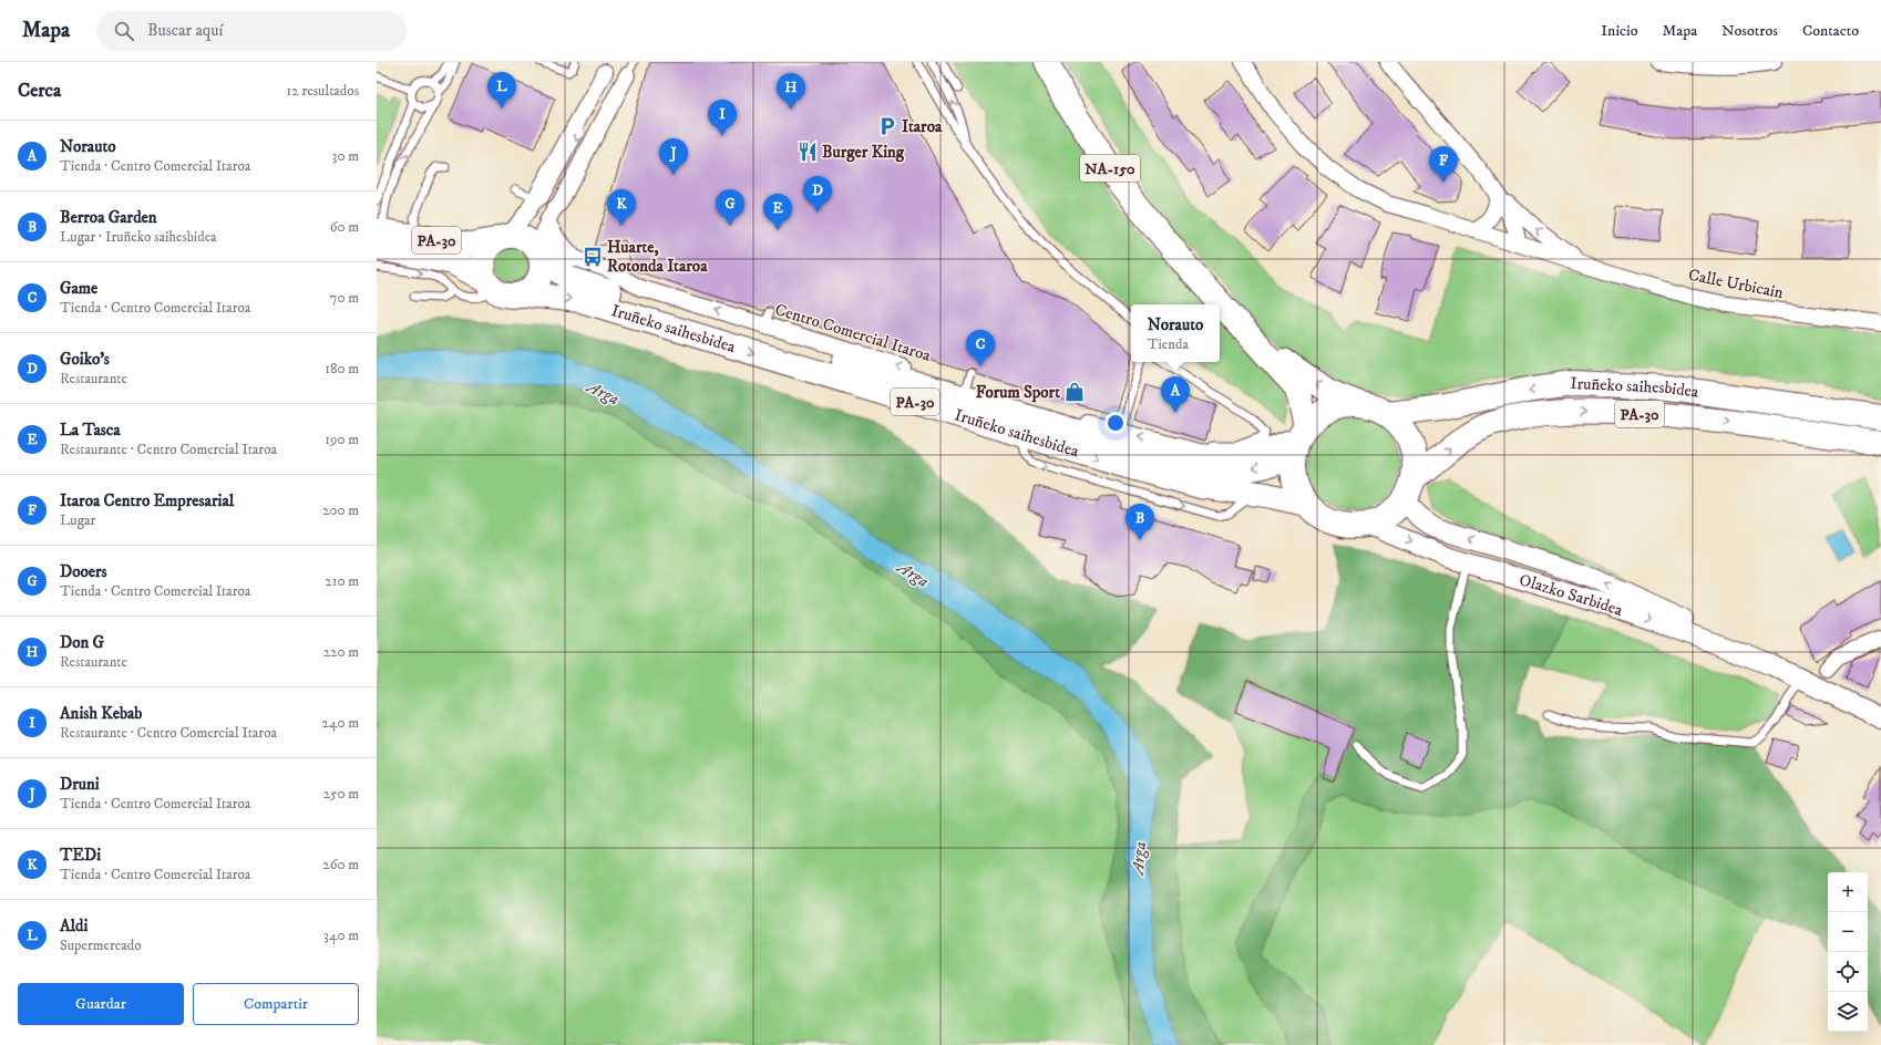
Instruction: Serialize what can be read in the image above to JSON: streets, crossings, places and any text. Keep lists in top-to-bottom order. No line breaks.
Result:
{"streets":{"main road":["NA-150","PA-30","Iruñeko saihesbidea"],"street":["Calle Urbicain","Centro Comercial Itaroa","Olazko Sarbidea"]},"crossings":[["PA-30","Iruñeko saihesbidea"],["PA-30","Centro Comercial Itaroa"],["PA-30","Olazko Sarbidea"],["Iruñeko saihesbidea","Centro Comercial Itaroa"],["Iruñeko saihesbidea","Olazko Sarbidea"],["Centro Comercial Itaroa","Olazko Sarbidea"]],"one_way":["Centro Comercial Itaroa"],"water":["Arga"],"places":{"parking":["Itaroa"],"restaurant":["Burger King"],"bus stop":["Huarte, Rotonda Itaroa"],"shop":["Forum Sport"]},"page":{"header":"Mapa","search":"Buscar aquí","nav":["Inicio","Mapa","Nosotros","Contacto"],"heading":["Cerca","12 resultados"],"pins":["L","H","I","J","F","D","G","K","E","C","A","B"],"list":[{"mark":"A","name":"Norauto","note":"Tienda · Centro Comercial Itaroa","value":"30 m"},{"mark":"B","name":"Berroa Garden","note":"Lugar · Iruñeko saihesbidea","value":"60 m"},{"mark":"C","name":"Game","note":"Tienda · Centro Comercial Itaroa","value":"70 m"},{"mark":"D","name":"Goiko's","note":"Restaurante","value":"180 m"},{"mark":"E","name":"La Tasca","note":"Restaurante · Centro Comercial Itaroa","value":"190 m"},{"mark":"F","name":"Itaroa Centro Empresarial","note":"Lugar","value":"200 m"},{"mark":"G","name":"Dooers","note":"Tienda · Centro Comercial Itaroa","value":"210 m"},{"mark":"H","name":"Don G","note":"Restaurante","value":"220 m"},{"mark":"I","name":"Anish Kebab","note":"Restaurante · Centro Comercial Itaroa","value":"240 m"},{"mark":"J","name":"Druni","note":"Tienda · Centro Comercial Itaroa","value":"250 m"},{"mark":"K","name":"TEDi","note":"Tienda · Centro Comercial Itaroa","value":"260 m"},{"mark":"L","name":"Aldi","note":"Supermercado","value":"340 m"}],"popup":["Norauto","Tienda"],"map_buttons":["+","−"],"buttons":["Guardar","Compartir"]}}
